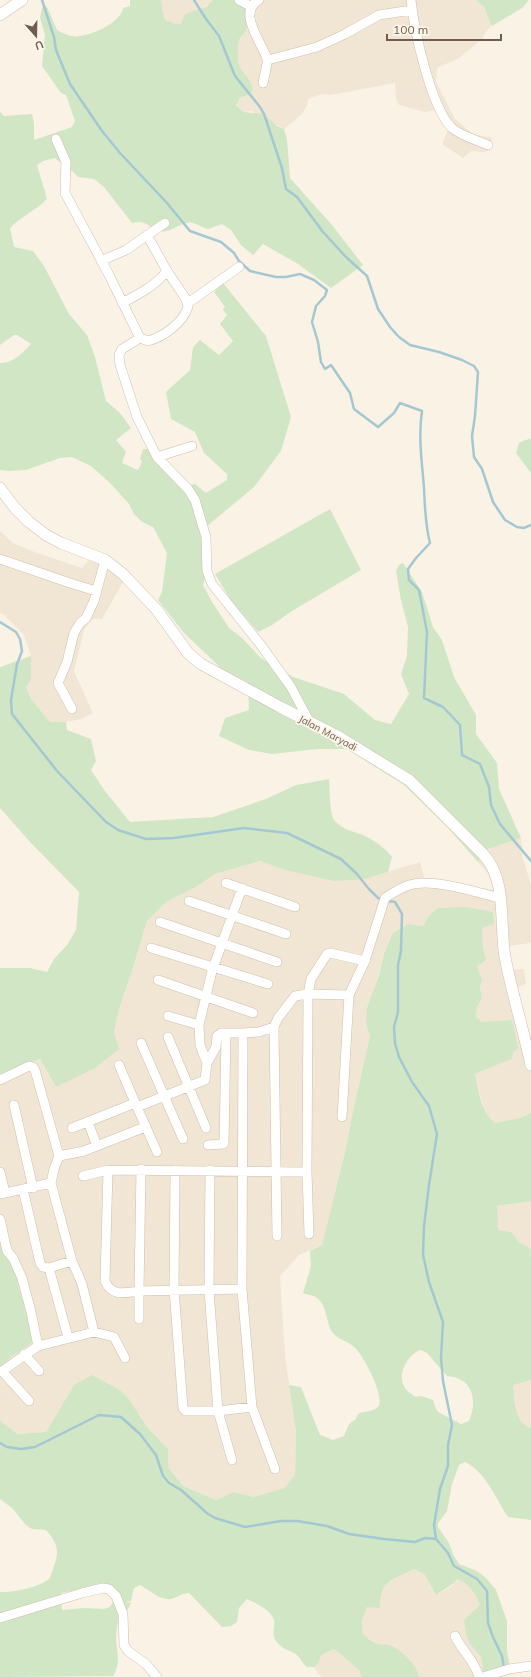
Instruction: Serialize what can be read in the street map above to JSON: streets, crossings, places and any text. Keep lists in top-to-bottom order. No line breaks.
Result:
{"streets":{"street":["Jalan Maryadi"]},"scale_bar":"100 m","north":"bottom"}
